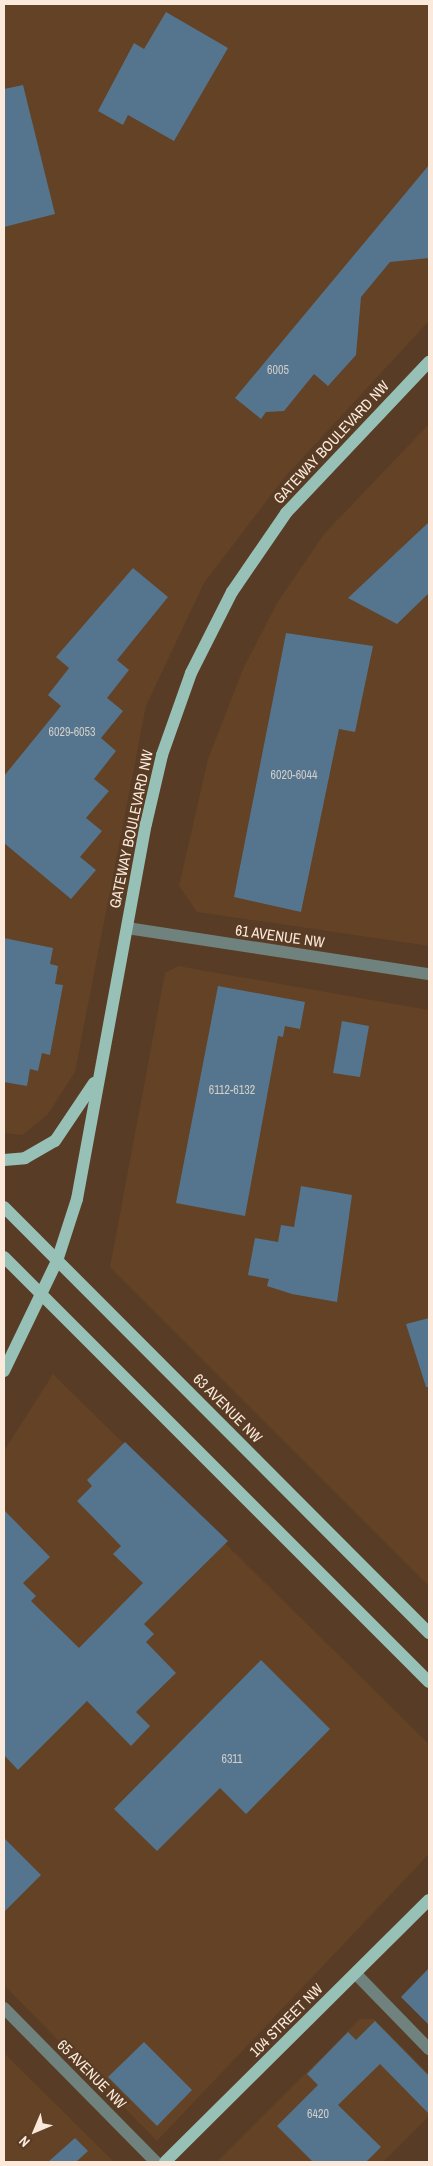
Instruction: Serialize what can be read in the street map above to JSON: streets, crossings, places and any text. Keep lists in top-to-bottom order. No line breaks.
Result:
{"streets":{"main road":["GATEWAY BOULEVARD NW","63 AVENUE NW","104 STREET NW"],"street":["61 AVENUE NW","65 AVENUE NW"]},"crossings":[["GATEWAY BOULEVARD NW","61 AVENUE NW"],["GATEWAY BOULEVARD NW","63 AVENUE NW"]],"house_numbers":["6005","6029-6053","6020-6044","6112-6132","6311","6420"],"north":"bottom left"}
